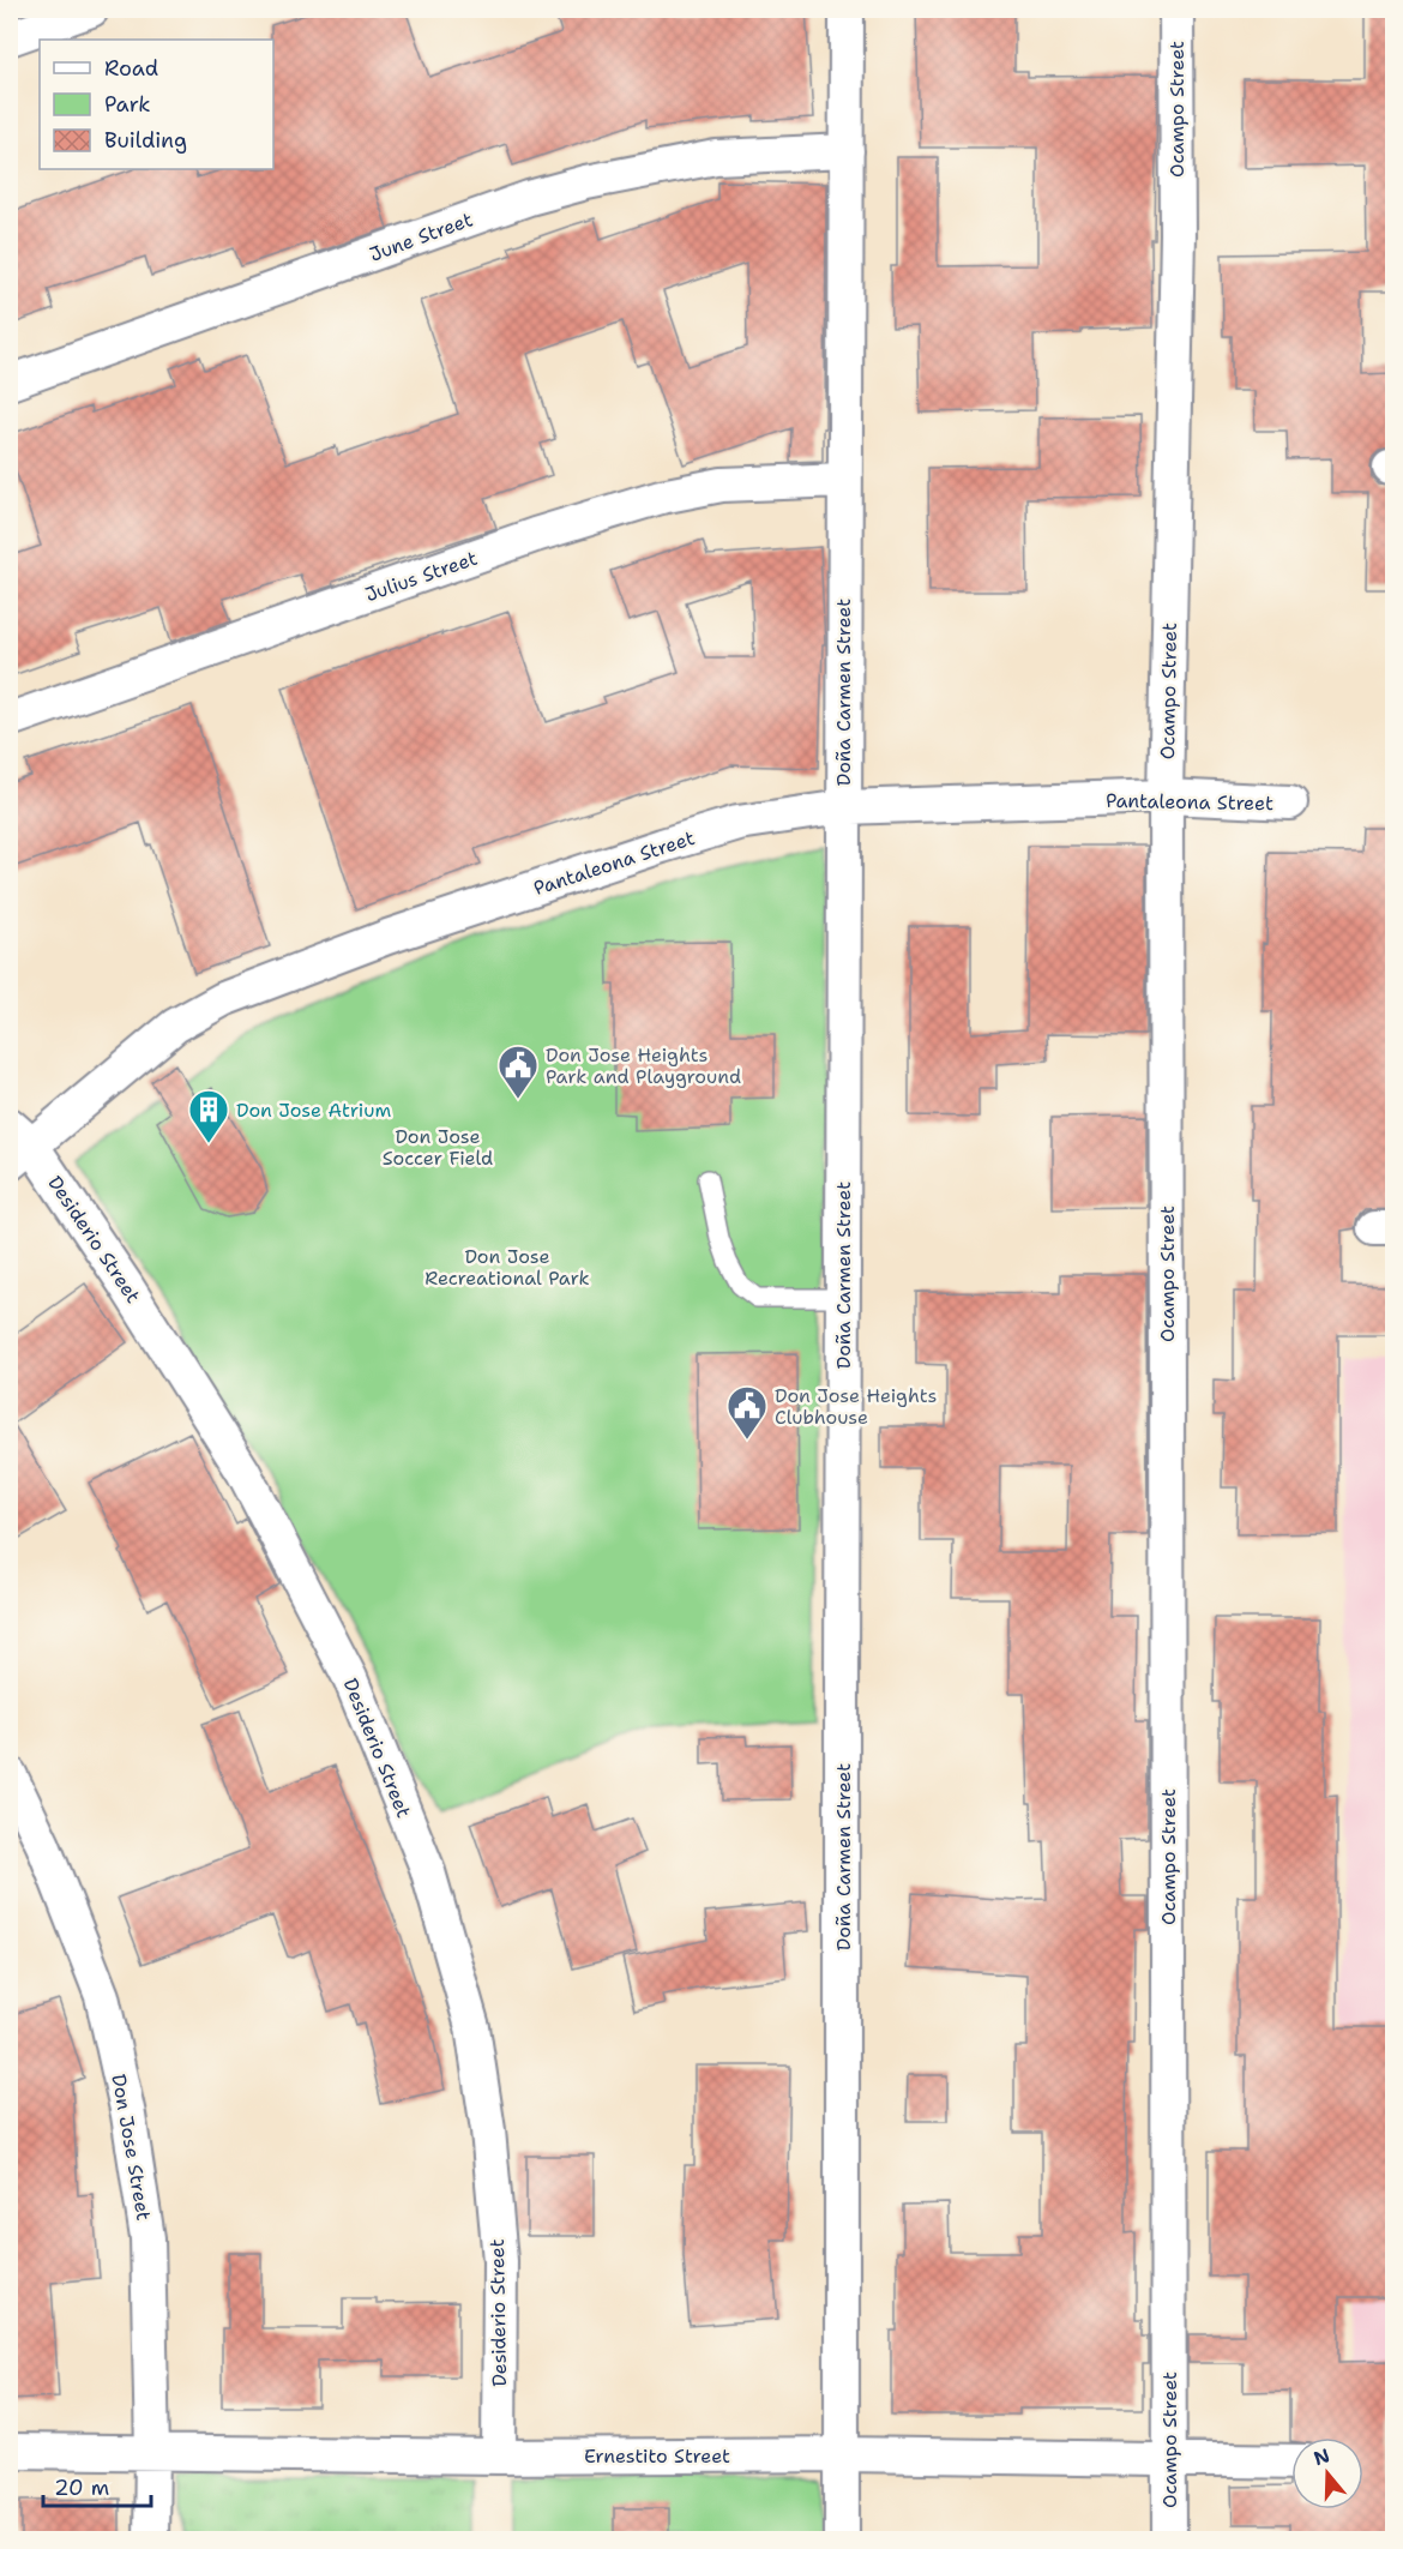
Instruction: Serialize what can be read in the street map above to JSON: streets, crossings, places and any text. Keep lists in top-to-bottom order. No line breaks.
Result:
{"streets":{"street":["Ocampo Street","June Street","Julius Street","Doña Carmen Street","Pantaleona Street","Desiderio Street","Don Jose Street","Ernestito Street"]},"crossings":[["Ocampo Street","Pantaleona Street"],["Ocampo Street","Ernestito Street"],["June Street","Doña Carmen Street"],["Julius Street","Doña Carmen Street"],["Doña Carmen Street","Pantaleona Street"],["Doña Carmen Street","Ernestito Street"],["Pantaleona Street","Desiderio Street"],["Desiderio Street","Ernestito Street"],["Don Jose Street","Ernestito Street"]],"parks":["Don Jose Soccer Field","Don Jose Recreational Park"],"places":{"public building":["Don Jose Heights Park and Playground","Don Jose Heights Clubhouse"],"building":["Don Jose Atrium"]},"legend":["Road","Park","Building"],"scale_bar":"20 m","north":"top"}
